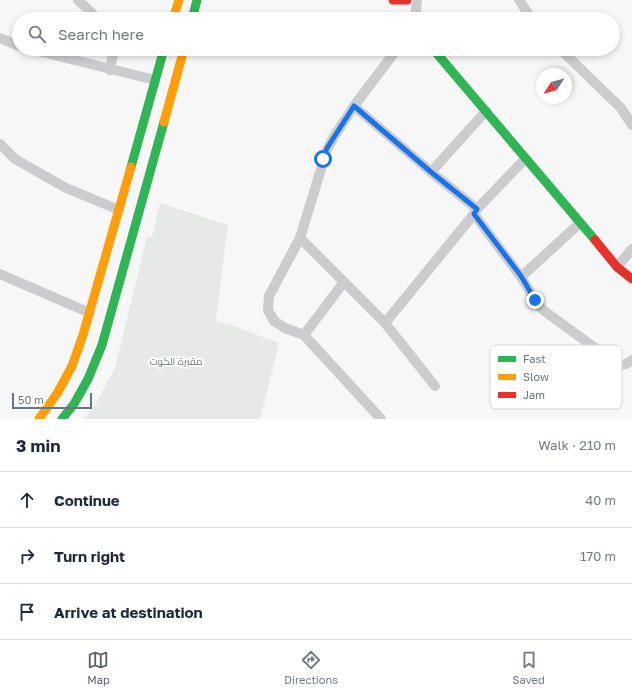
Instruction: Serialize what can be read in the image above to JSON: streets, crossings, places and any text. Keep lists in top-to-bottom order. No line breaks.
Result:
{"parks":["مقبرة الكوت"],"legend":["Fast","Slow","Jam"],"scale_bar":"50 m","north":"bottom left","page":{"search":"Search here","scale":"50 m","heading":["3 min","Walk · 210 m"],"list":[["Continue","40 m"],["Turn right","170 m"],"Arrive at destination"],"nav":["Map","Directions","Saved"]}}
